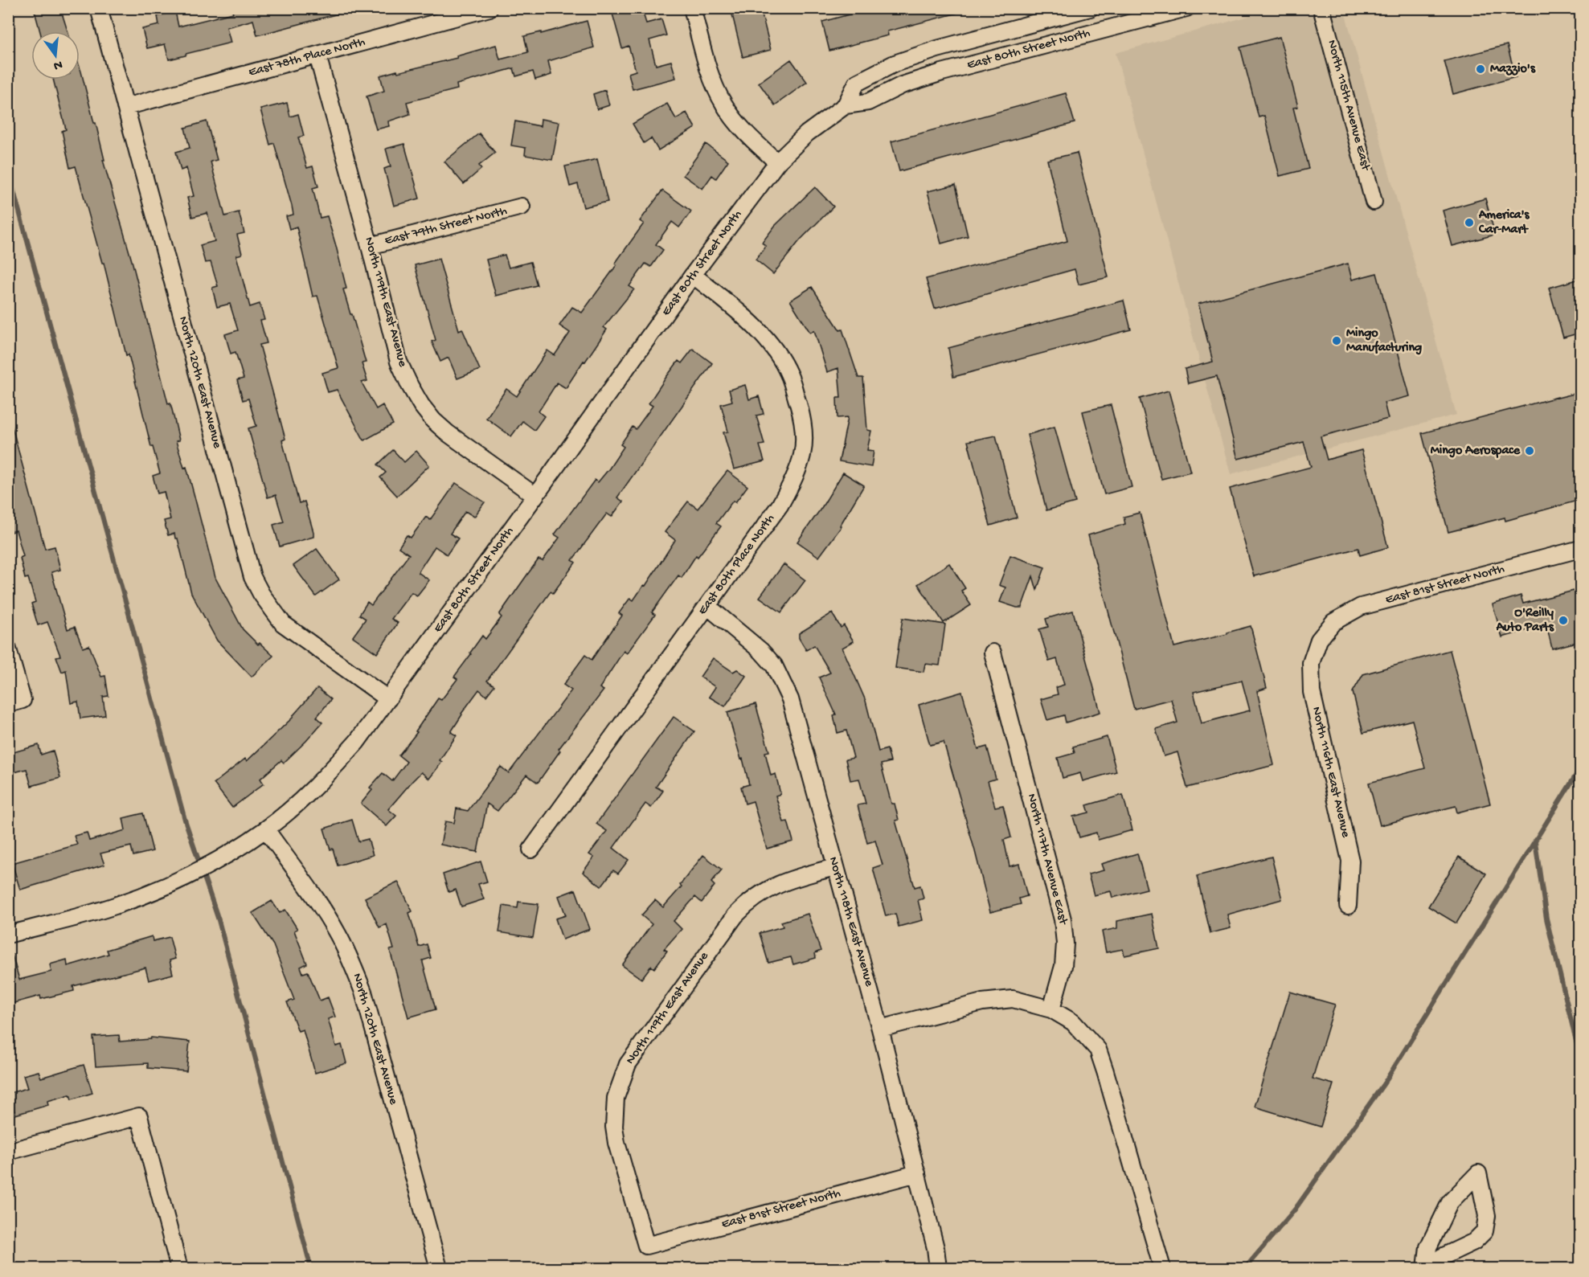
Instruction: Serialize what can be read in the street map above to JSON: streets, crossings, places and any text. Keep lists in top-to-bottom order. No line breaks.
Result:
{"streets":{"street":["East 80th Street North","East 78th Place North","North 115th Avenue East","East 79th Street North","North 119th East Avenue","North 120th East Avenue","East 80th Place North","East 81st Street North","North 116th East Avenue","North 117th Avenue East","North 118th East Avenue"]},"crossings":[["East 80th Street North","North 119th East Avenue"],["East 80th Street North","North 120th East Avenue"],["East 80th Street North","East 80th Place North"],["East 78th Place North","North 119th East Avenue"],["East 78th Place North","North 120th East Avenue"],["East 79th Street North","North 119th East Avenue"],["North 119th East Avenue","East 81st Street North"],["North 119th East Avenue","North 118th East Avenue"],["East 80th Place North","North 118th East Avenue"],["East 81st Street North","North 116th East Avenue"],["East 81st Street North","North 118th East Avenue"]],"places":["Mazzio's","America's Car-Mart","Mingo Manufacturing","Mingo Aerospace","O'Reilly Auto Parts"],"north":"bottom"}
